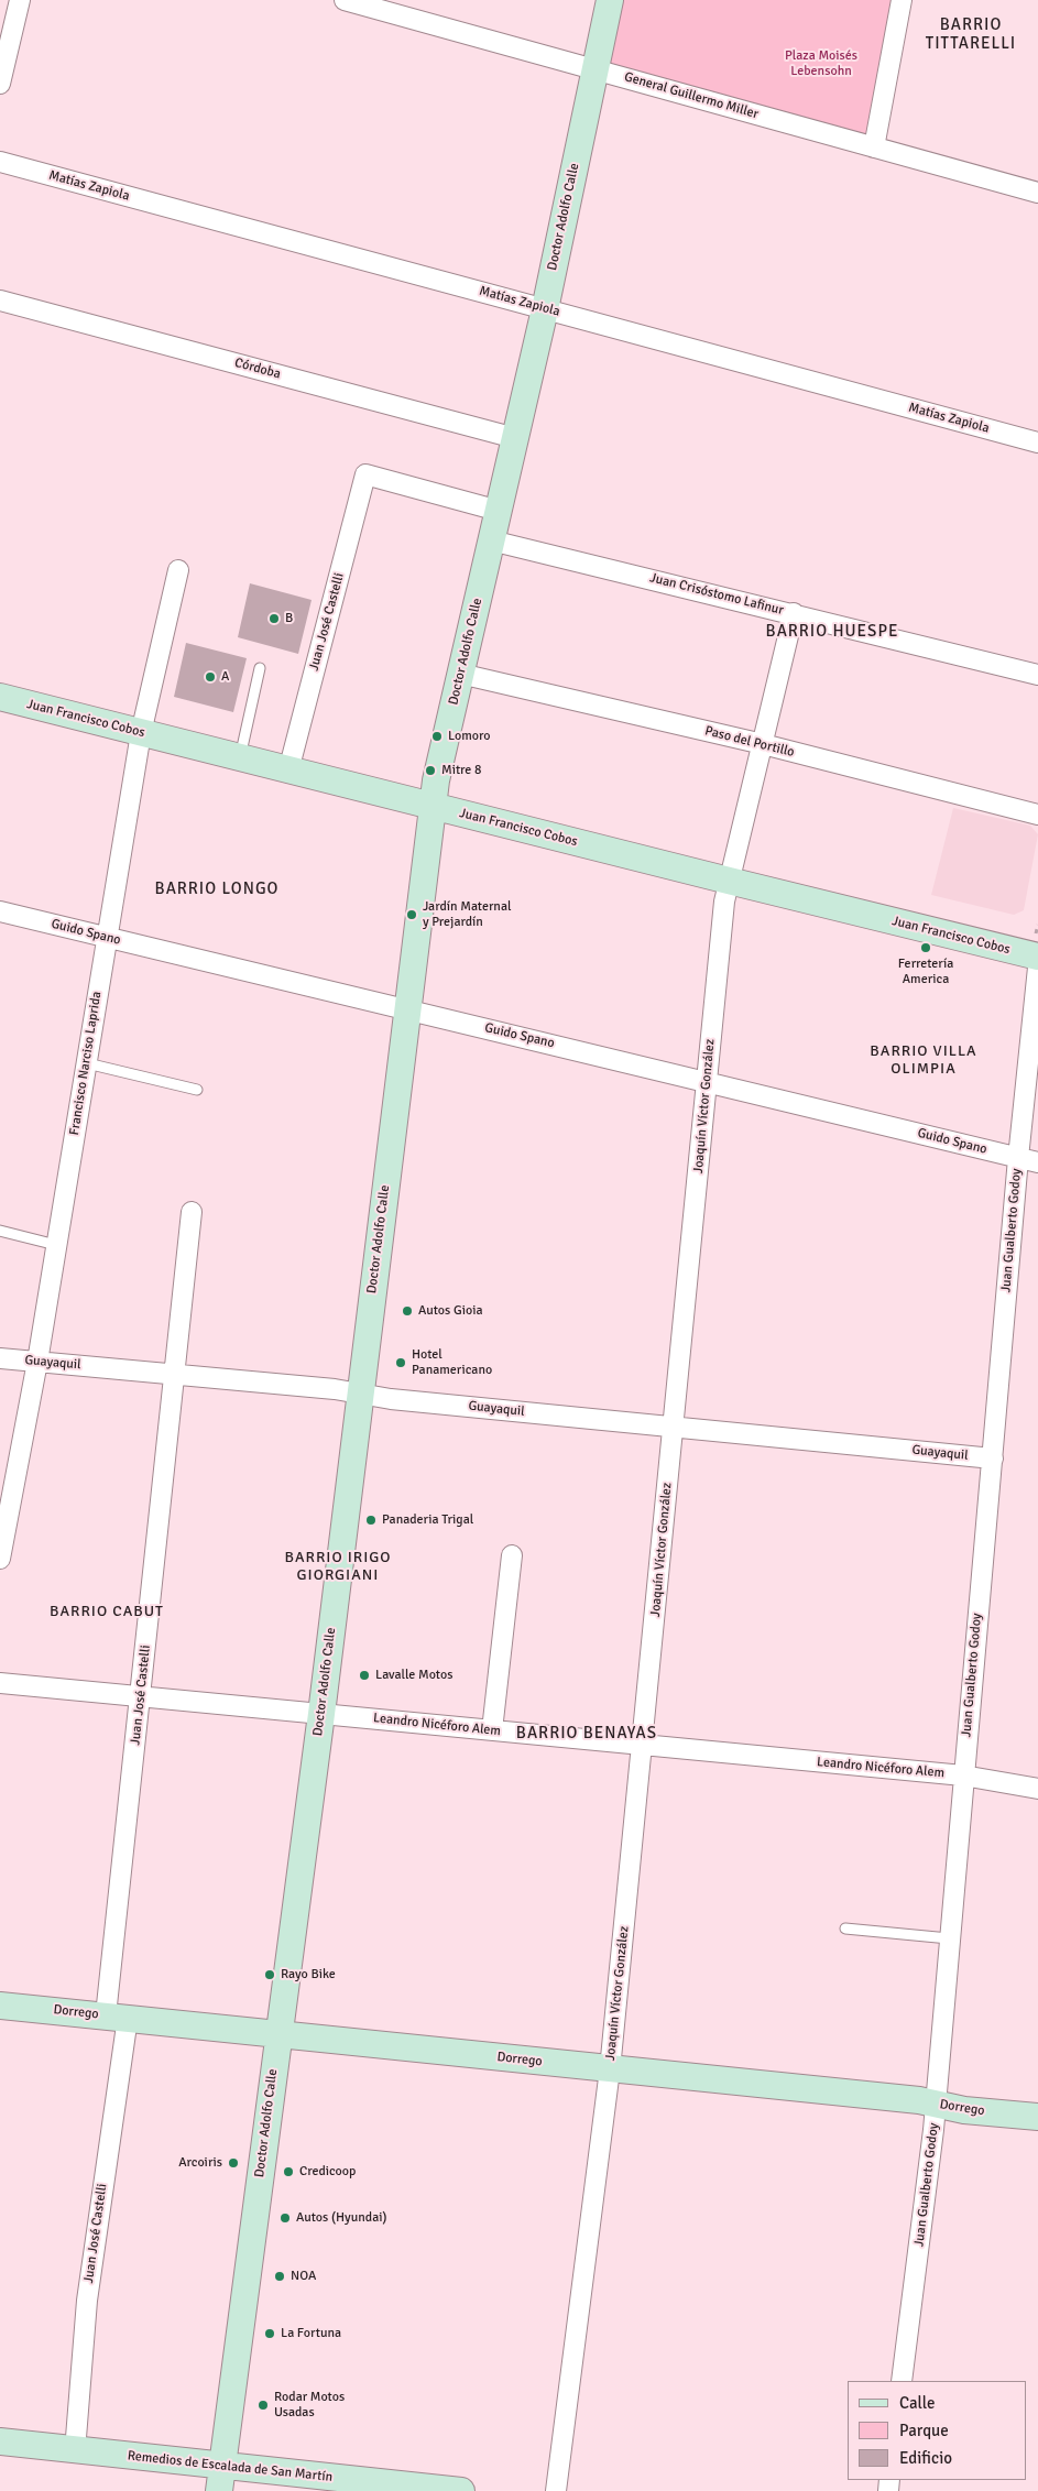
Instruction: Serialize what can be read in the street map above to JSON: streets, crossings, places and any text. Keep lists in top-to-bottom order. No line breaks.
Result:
{"streets":{"main road":["Doctor Adolfo Calle","Juan Francisco Cobos","Dorrego","Remedios de Escalada de San Martín"],"street":["General Guillermo Miller","Matías Zapiola","Córdoba","Juan Crisóstomo Lafinur","Juan José Castelli","Paso del Portillo","Guido Spano","Francisco Narciso Laprida","Joaquín Víctor González","Juan Gualberto Godoy","Guayaquil","Leandro Nicéforo Alem"]},"crossings":[["General Guillermo Miller","Doctor Adolfo Calle"],["Matías Zapiola","Doctor Adolfo Calle"],["Doctor Adolfo Calle","Córdoba"],["Doctor Adolfo Calle","Juan Crisóstomo Lafinur"],["Doctor Adolfo Calle","Juan José Castelli"],["Doctor Adolfo Calle","Juan Francisco Cobos"],["Doctor Adolfo Calle","Paso del Portillo"],["Doctor Adolfo Calle","Guido Spano"],["Doctor Adolfo Calle","Guayaquil"],["Doctor Adolfo Calle","Leandro Nicéforo Alem"],["Doctor Adolfo Calle","Dorrego"],["Doctor Adolfo Calle","Remedios de Escalada de San Martín"],["Juan Crisóstomo Lafinur","Joaquín Víctor González"],["Juan José Castelli","Juan Francisco Cobos"],["Juan José Castelli","Guayaquil"],["Juan José Castelli","Leandro Nicéforo Alem"],["Juan José Castelli","Dorrego"],["Juan José Castelli","Remedios de Escalada de San Martín"],["Juan Francisco Cobos","Francisco Narciso Laprida"],["Juan Francisco Cobos","Joaquín Víctor González"],["Paso del Portillo","Joaquín Víctor González"],["Guido Spano","Francisco Narciso Laprida"],["Guido Spano","Joaquín Víctor González"],["Guido Spano","Juan Gualberto Godoy"],["Francisco Narciso Laprida","Guayaquil"],["Joaquín Víctor González","Guayaquil"],["Joaquín Víctor González","Leandro Nicéforo Alem"],["Joaquín Víctor González","Dorrego"],["Juan Gualberto Godoy","Guayaquil"],["Juan Gualberto Godoy","Leandro Nicéforo Alem"],["Juan Gualberto Godoy","Dorrego"]],"districts":["BARRIO TITTARELLI","BARRIO HUESPE","BARRIO LONGO","BARRIO VILLA OLIMPIA","BARRIO IRIGO GIORGIANI","BARRIO CABUT","BARRIO BENAYAS"],"parks":["Plaza Moisés Lebensohn"],"places":["B","A","Lomoro","Mitre 8","Jardín Maternal y Prejardín","Ferretería America","Autos Gioia","Hotel Panamericano","Panaderia Trigal","Lavalle Motos","Rayo Bike","Arcoiris","Credicoop","Autos (Hyundai)","NOA","La Fortuna","Rodar Motos Usadas"],"legend":["Calle","Parque","Edificio"]}
